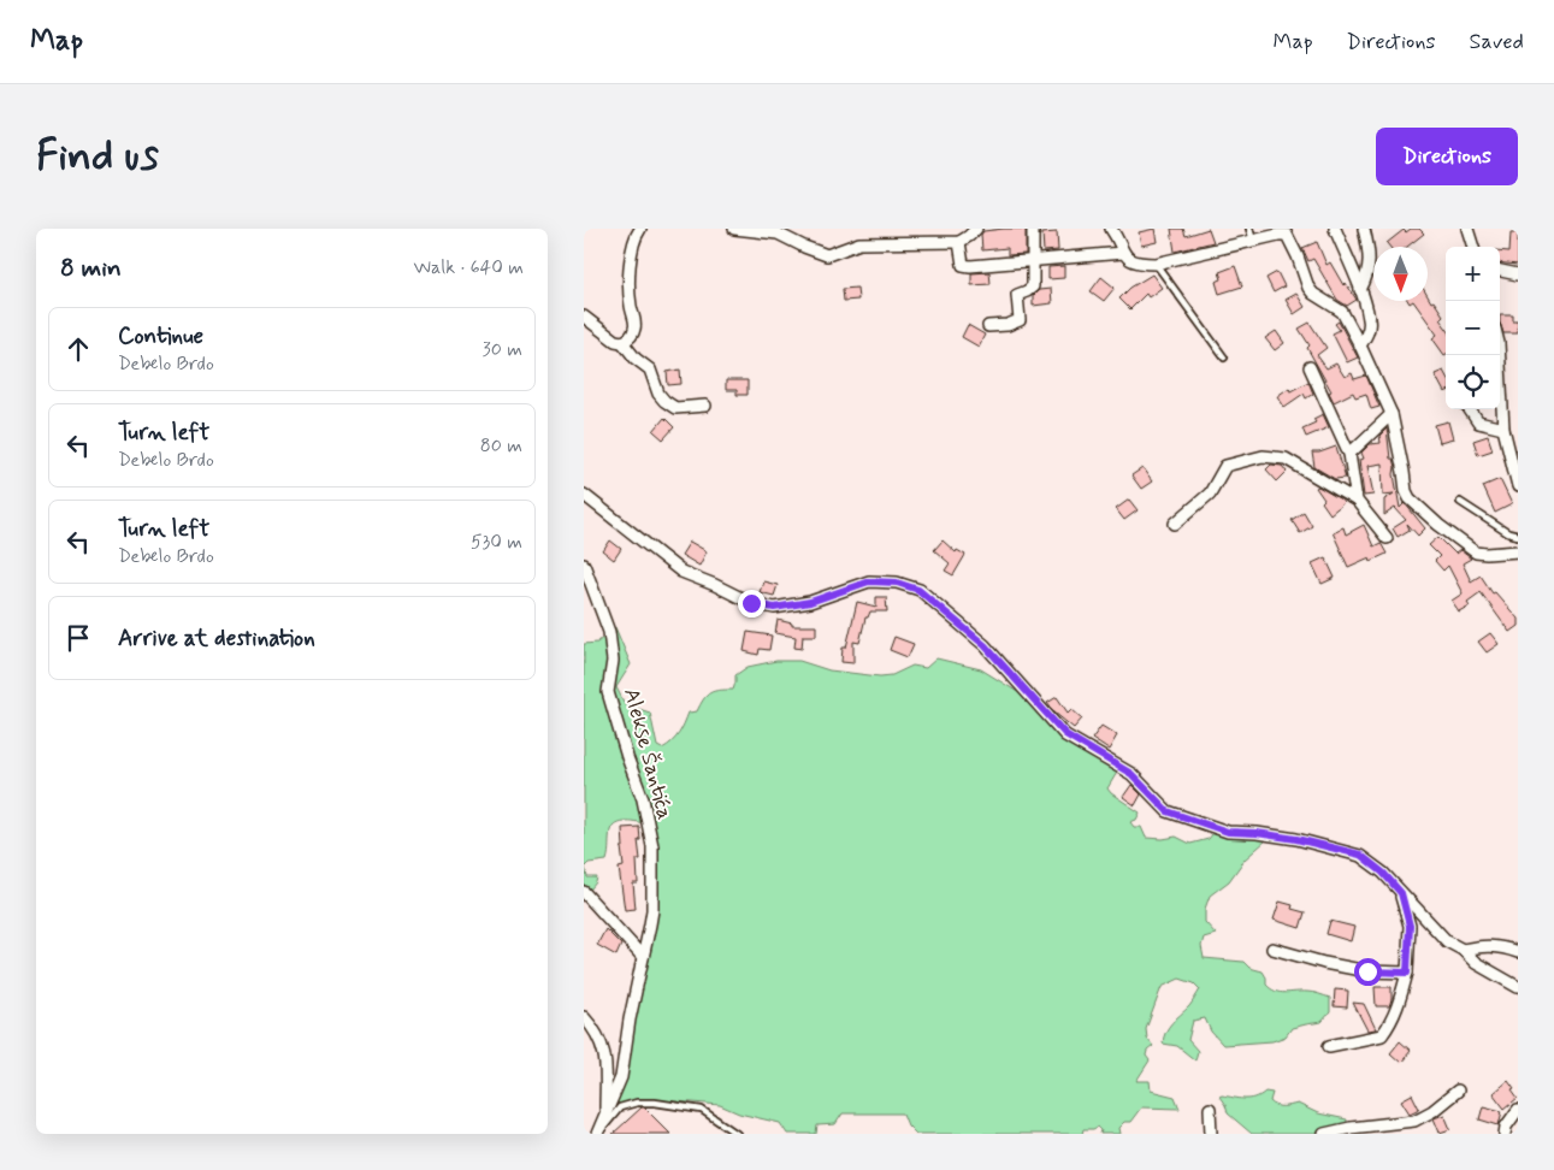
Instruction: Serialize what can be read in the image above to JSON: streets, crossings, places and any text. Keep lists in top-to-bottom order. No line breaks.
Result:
{"streets":{"street":["Alekse Šantića"]},"north":"bottom","page":{"header":"Map","nav":["Map","Directions","Saved"],"buttons":"Directions","title":"Find us","heading":["8 min","Walk · 640 m"],"map_buttons":["+","−"],"list":[["Continue","Debelo Brdo","30 m"],["Turn left","Debelo Brdo","80 m"],["Turn left","Debelo Brdo","530 m"],"Arrive at destination"]}}
